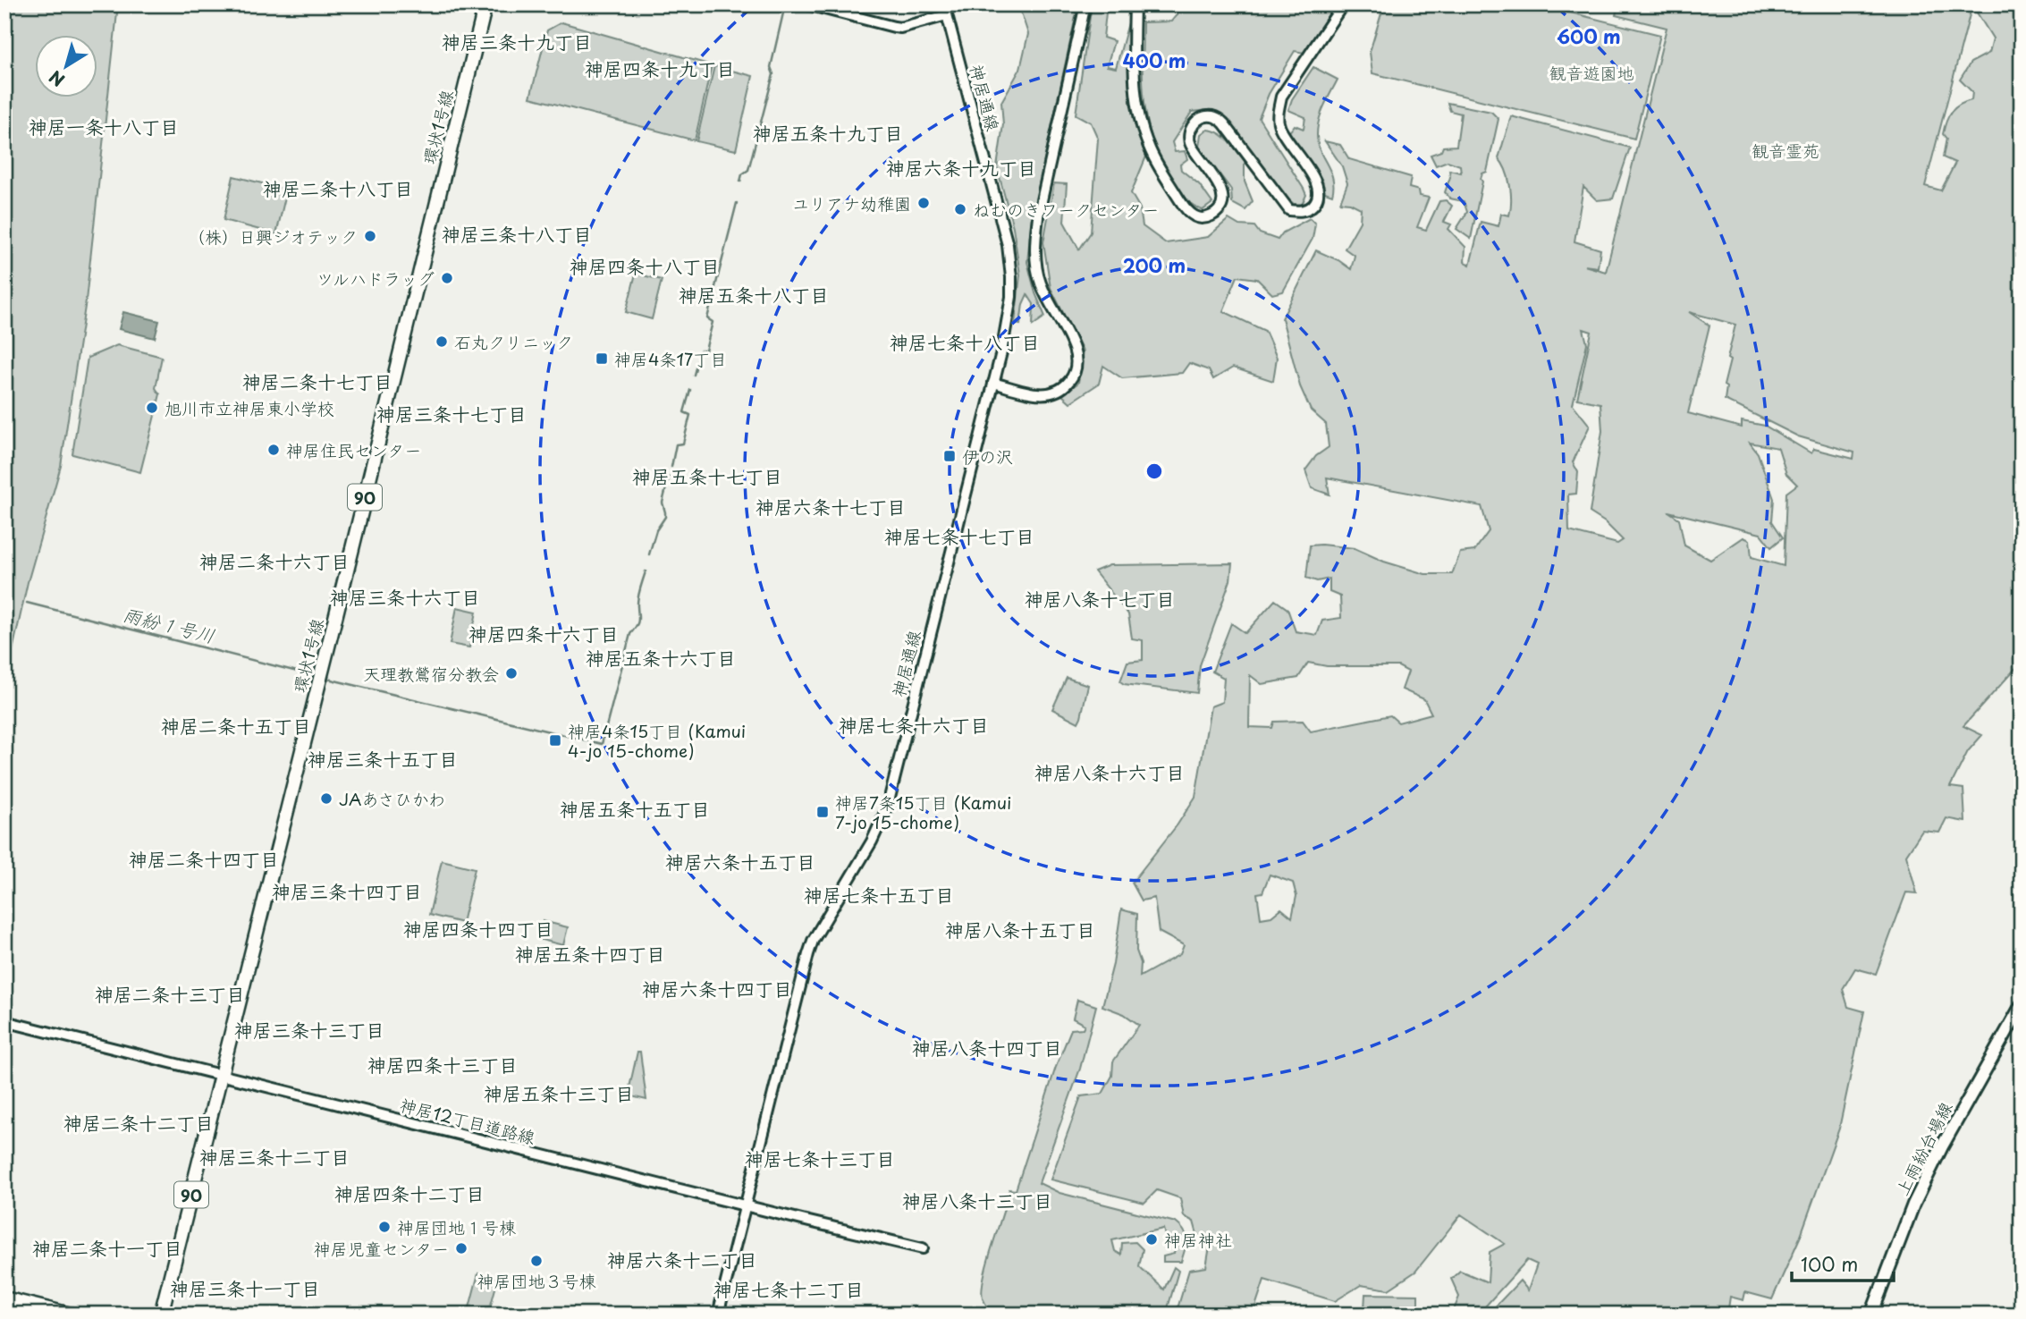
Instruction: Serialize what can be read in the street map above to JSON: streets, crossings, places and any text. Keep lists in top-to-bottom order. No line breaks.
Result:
{"streets":{"main road":["環状1号線","90","上雨紛台場線"],"street":["神居通線","神居12丁目道路線"]},"crossings":[["神居通線","神居12丁目道路線"],["環状1号線","神居12丁目道路線"]],"districts":["神居三条十九丁目","神居四条十九丁目","神居一条十八丁目","神居五条十九丁目","神居六条十九丁目","神居二条十八丁目","神居三条十八丁目","神居四条十八丁目","神居五条十八丁目","神居七条十八丁目","神居二条十七丁目","神居三条十七丁目","神居五条十七丁目","神居六条十七丁目","神居七条十七丁目","神居二条十六丁目","神居三条十六丁目","神居八条十七丁目","神居四条十六丁目","神居五条十六丁目","神居七条十六丁目","神居二条十五丁目","神居三条十五丁目","神居八条十六丁目","神居五条十五丁目","神居二条十四丁目","神居六条十五丁目","神居三条十四丁目","神居七条十五丁目","神居四条十四丁目","神居八条十五丁目","神居五条十四丁目","神居六条十四丁目","神居二条十三丁目","神居三条十三丁目","神居八条十四丁目","神居四条十三丁目","神居五条十三丁目","神居二条十二丁目","神居三条十二丁目","神居七条十三丁目","神居四条十二丁目","神居八条十三丁目","神居二条十一丁目","神居六条十二丁目","神居三条十一丁目","神居七条十二丁目"],"water":["雨紛１号川"],"parks":["観音遊園地","観音霊苑"],"places":{"other":["ユリアナ幼稚園","ねむのきワークセンター","（株）日興ジオテック","ツルハドラッグ","石丸クリニック","旭川市立神居東小学校","神居住民センター","天理教鶯宿分教会","JAあさひかわ","神居団地１号棟","神居神社","神居児童センター","神居団地３号棟"],"transit":["神居4条17丁目","伊の沢","神居4条15丁目 (Kamui 4-jo 15-chome)","神居7条15丁目 (Kamui 7-jo 15-chome)"]},"scale_bar":"100 m","north":"bottom left","rings":["600 m","400 m","200 m"]}
